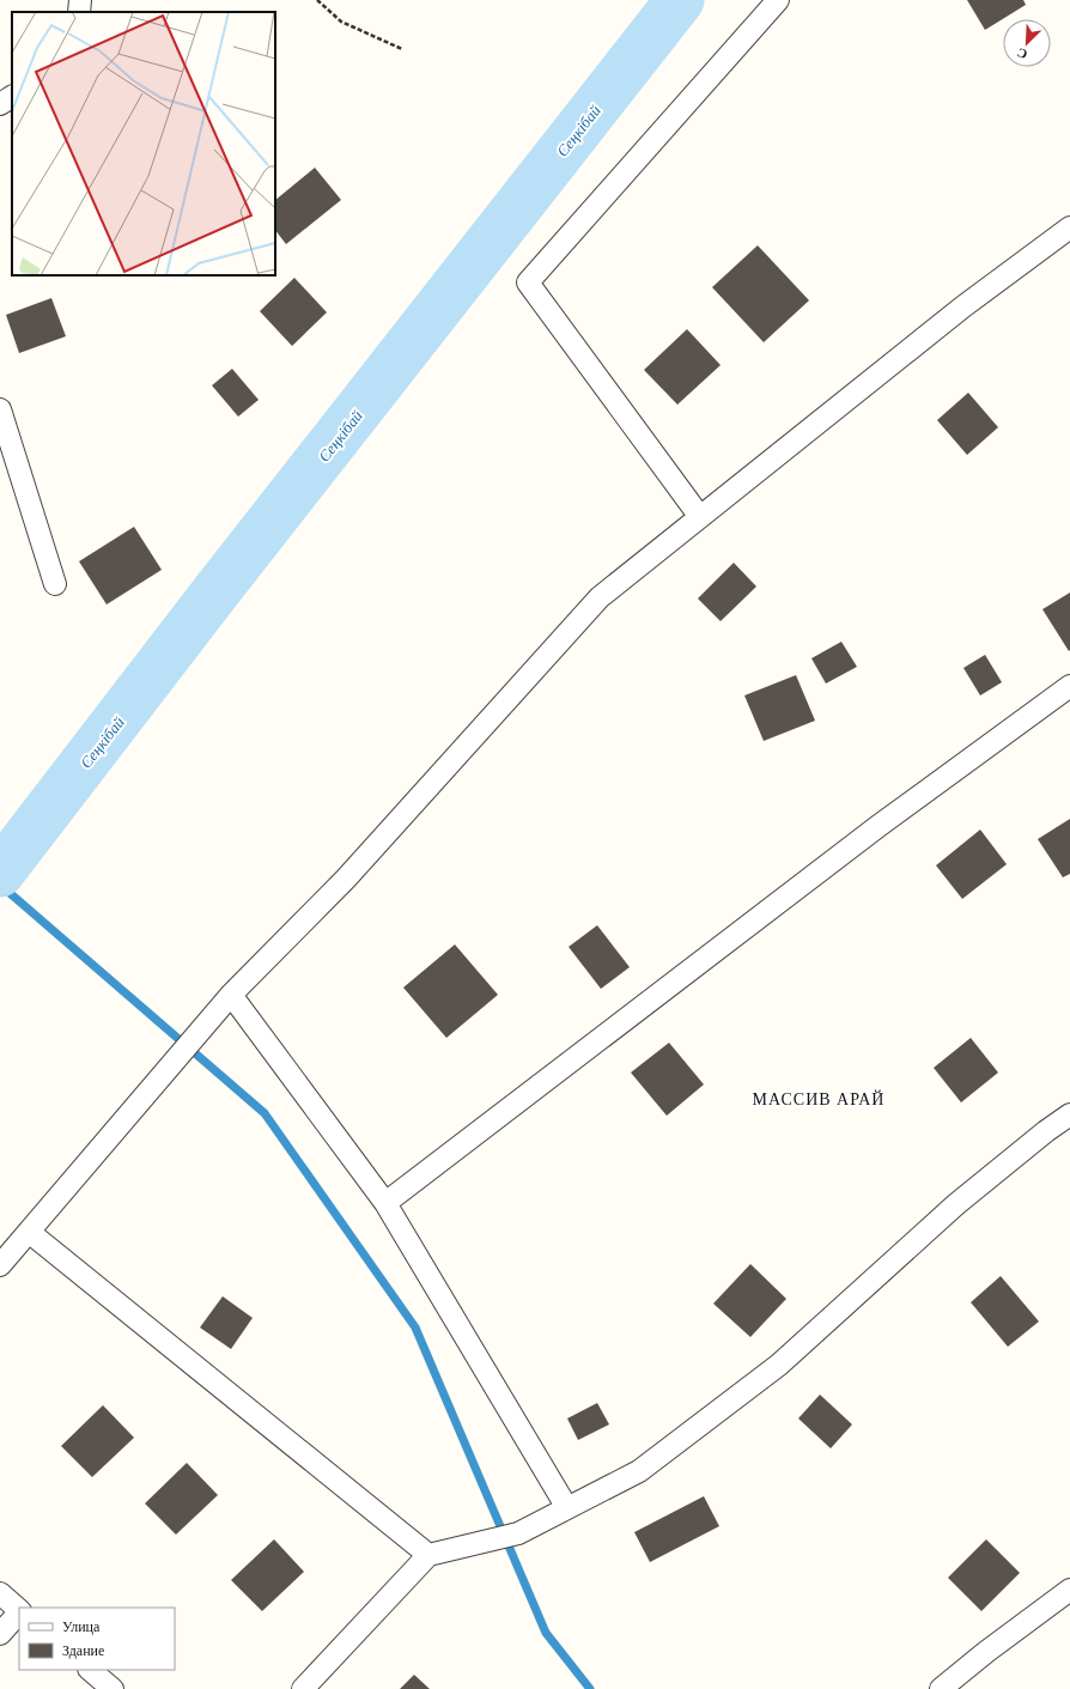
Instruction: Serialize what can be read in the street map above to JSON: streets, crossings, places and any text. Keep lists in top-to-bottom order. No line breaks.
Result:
{"districts":["МАССИВ АРАЙ"],"water":["Сеңкібай"],"legend":["Улица","Здание"],"north":"bottom left"}
